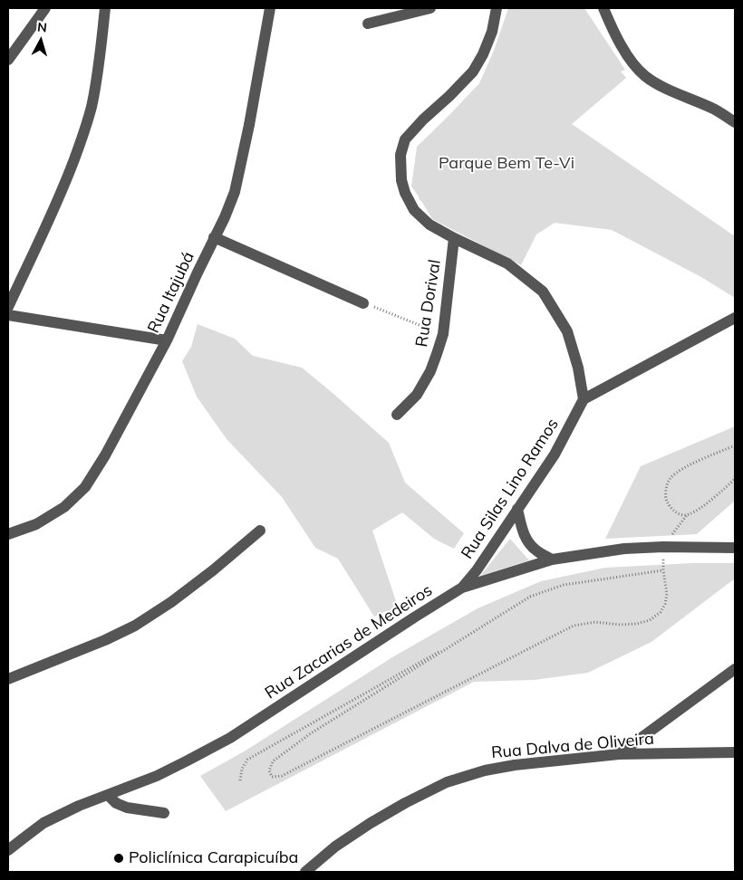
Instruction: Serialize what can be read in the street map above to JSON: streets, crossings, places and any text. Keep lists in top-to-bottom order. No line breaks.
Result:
{"streets":{"street":["Rua Itajubá","Rua Dorival","Rua Silas Lino Ramos","Rua Zacarias de Medeiros","Rua Dalva de Oliveira"]},"crossings":[["Rua Silas Lino Ramos","Rua Zacarias de Medeiros"]],"parks":["Parque Bem Te-Vi"],"places":["Policlínica Carapicuíba"],"north":"top"}
